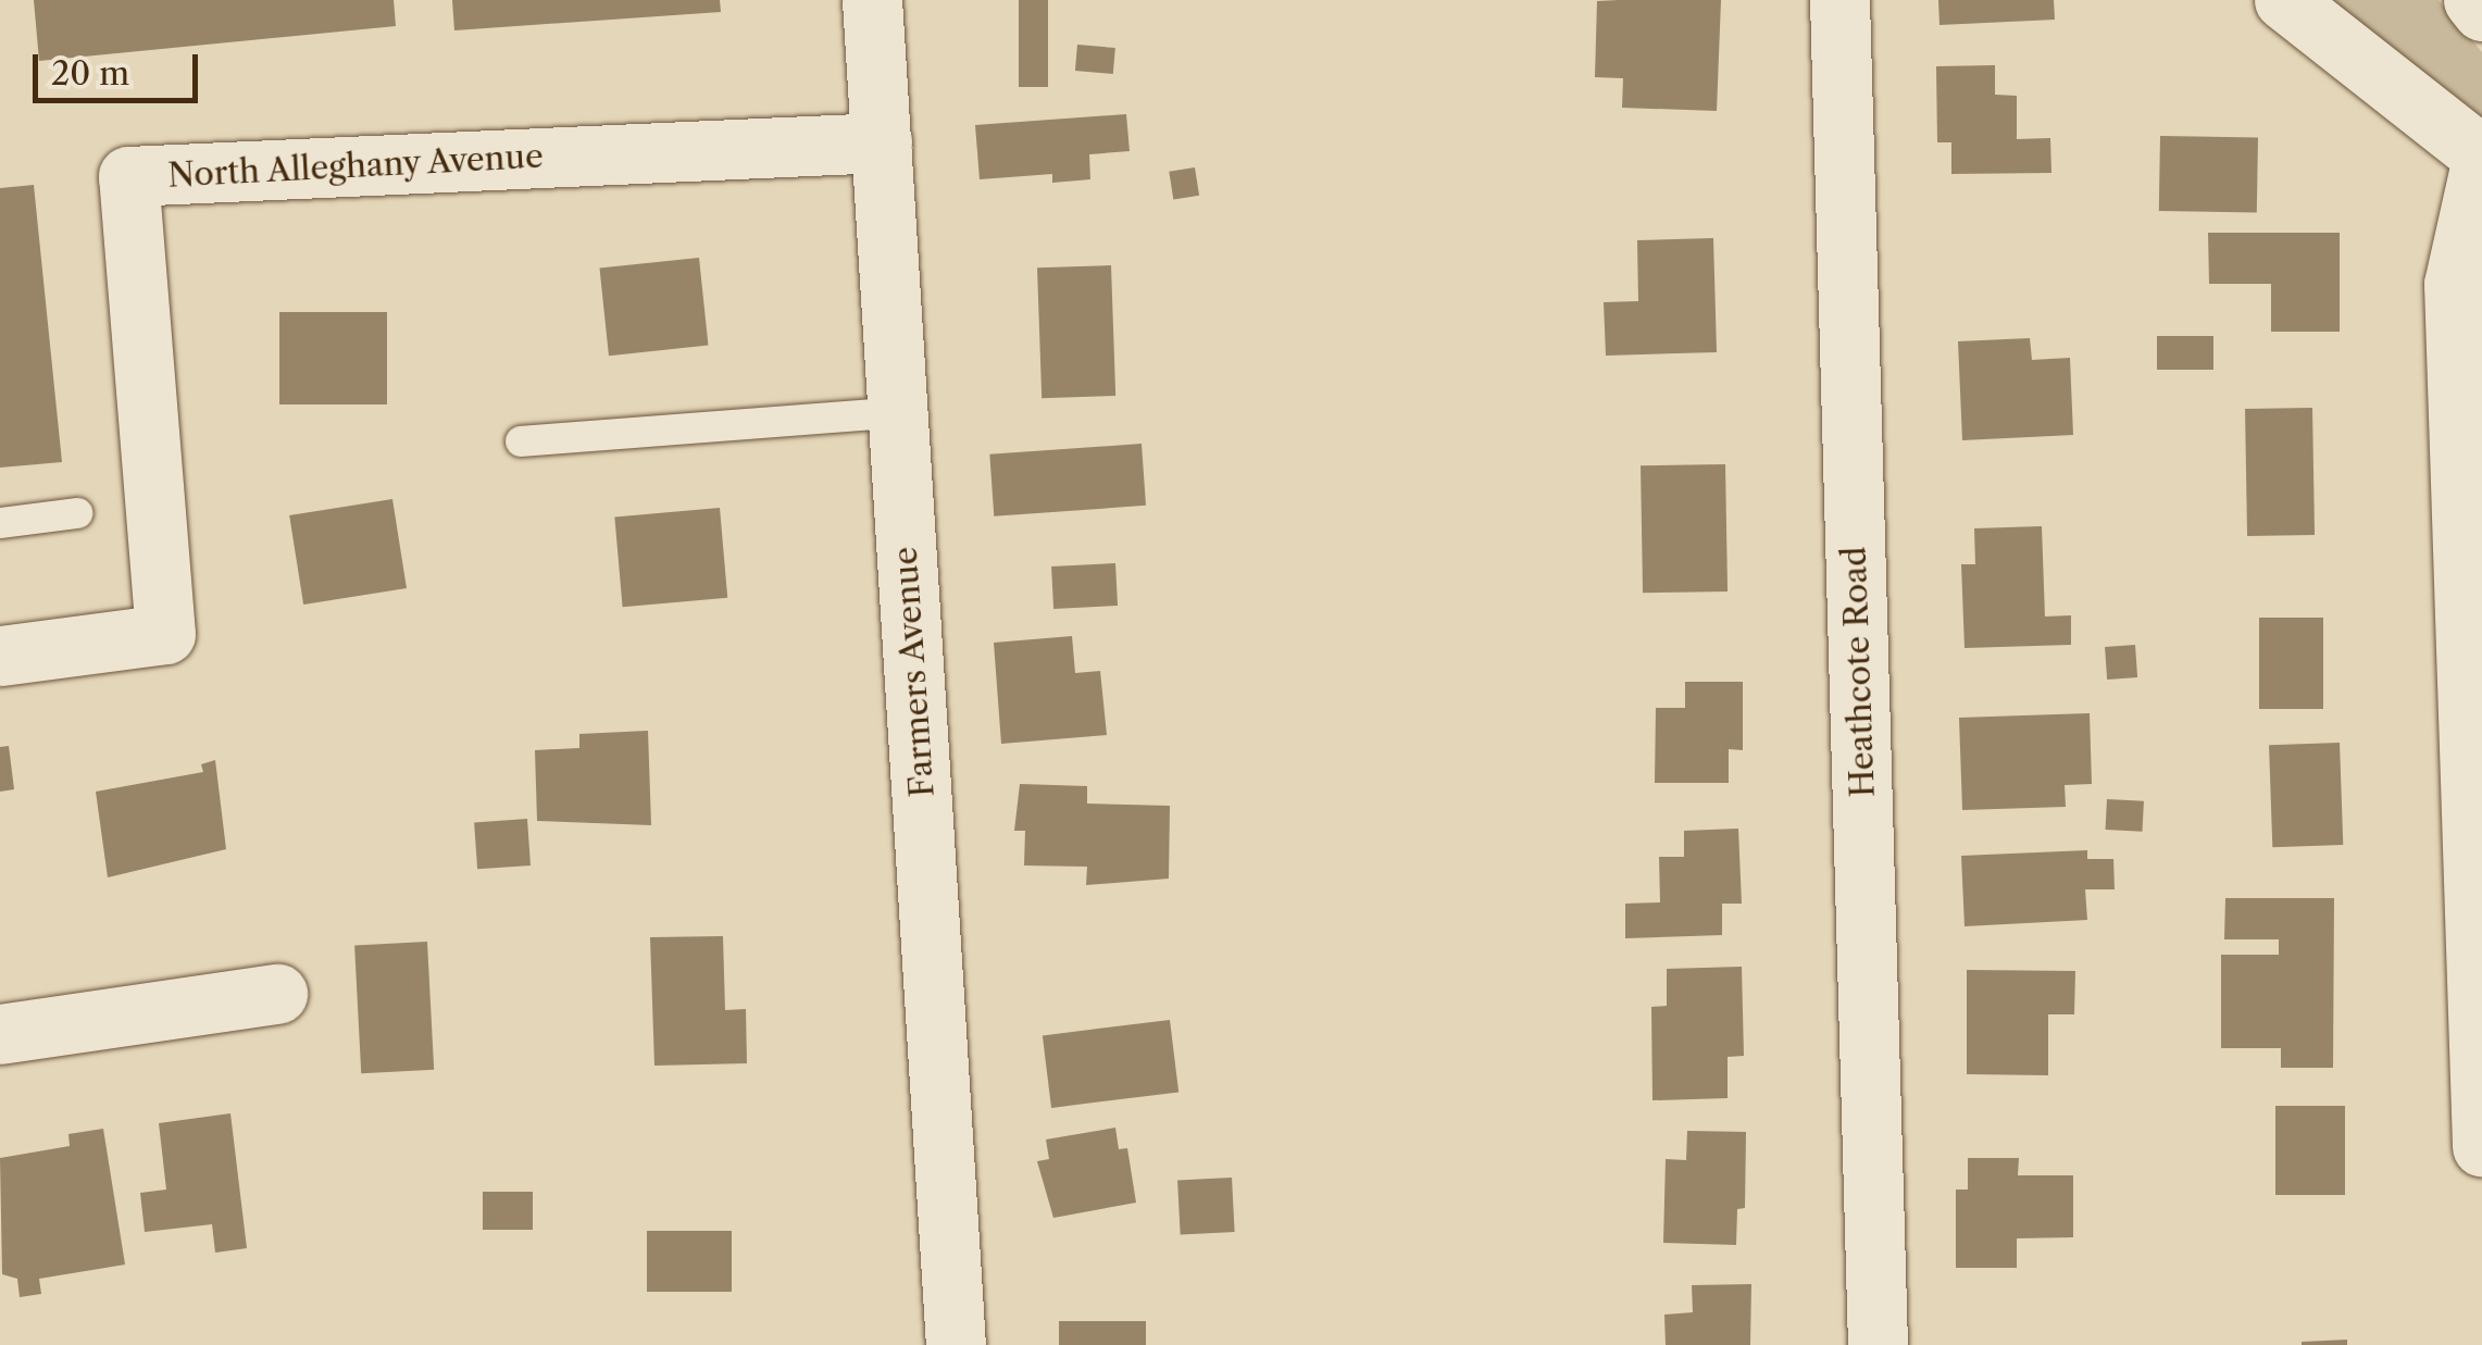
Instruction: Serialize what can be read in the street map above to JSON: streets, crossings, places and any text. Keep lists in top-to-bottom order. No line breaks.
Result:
{"streets":{"street":["North Alleghany Avenue","Farmers Avenue","Heathcote Road"]},"crossings":[["North Alleghany Avenue","Farmers Avenue"]],"scale_bar":"20 m"}
